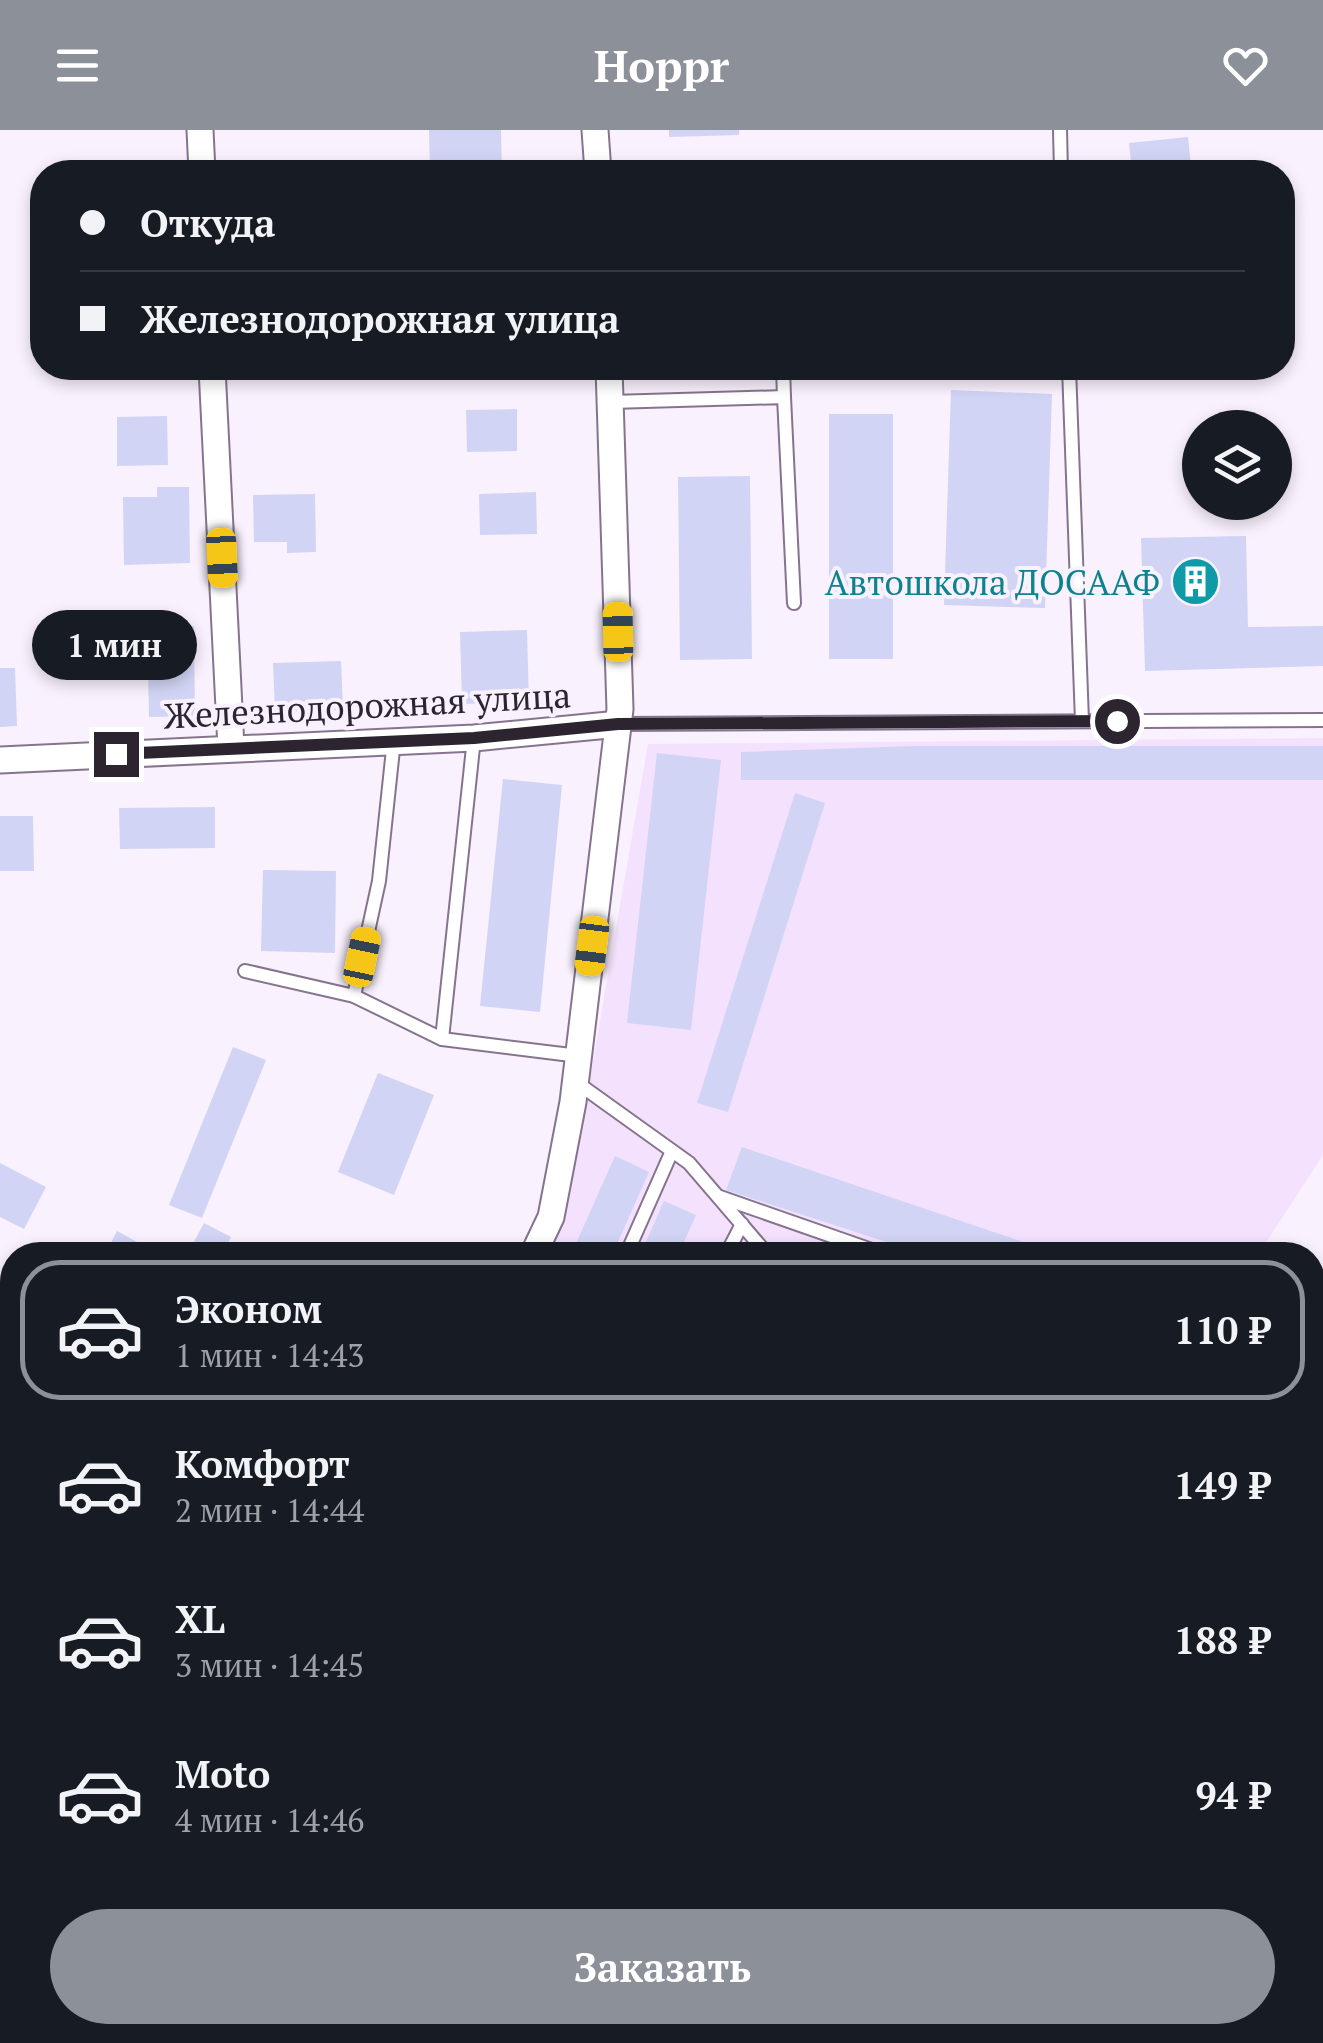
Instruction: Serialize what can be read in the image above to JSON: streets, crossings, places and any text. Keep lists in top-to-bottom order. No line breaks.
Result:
{"streets":{"street":["Железнодорожная улица"]},"places":{"building":["Автошкола ДОСААФ"]},"page":{"header":"Hoppr","banner":["Откуда","Железнодорожная улица"],"bubble":"1 мин","list":[{"name":"Эконом","note":"1 мин · 14:43","value":"110 ₽"},{"name":"Комфорт","note":"2 мин · 14:44","value":"149 ₽"},{"name":"XL","note":"3 мин · 14:45","value":"188 ₽"},{"name":"Moto","note":"4 мин · 14:46","value":"94 ₽"}],"buttons":"Заказать"}}
